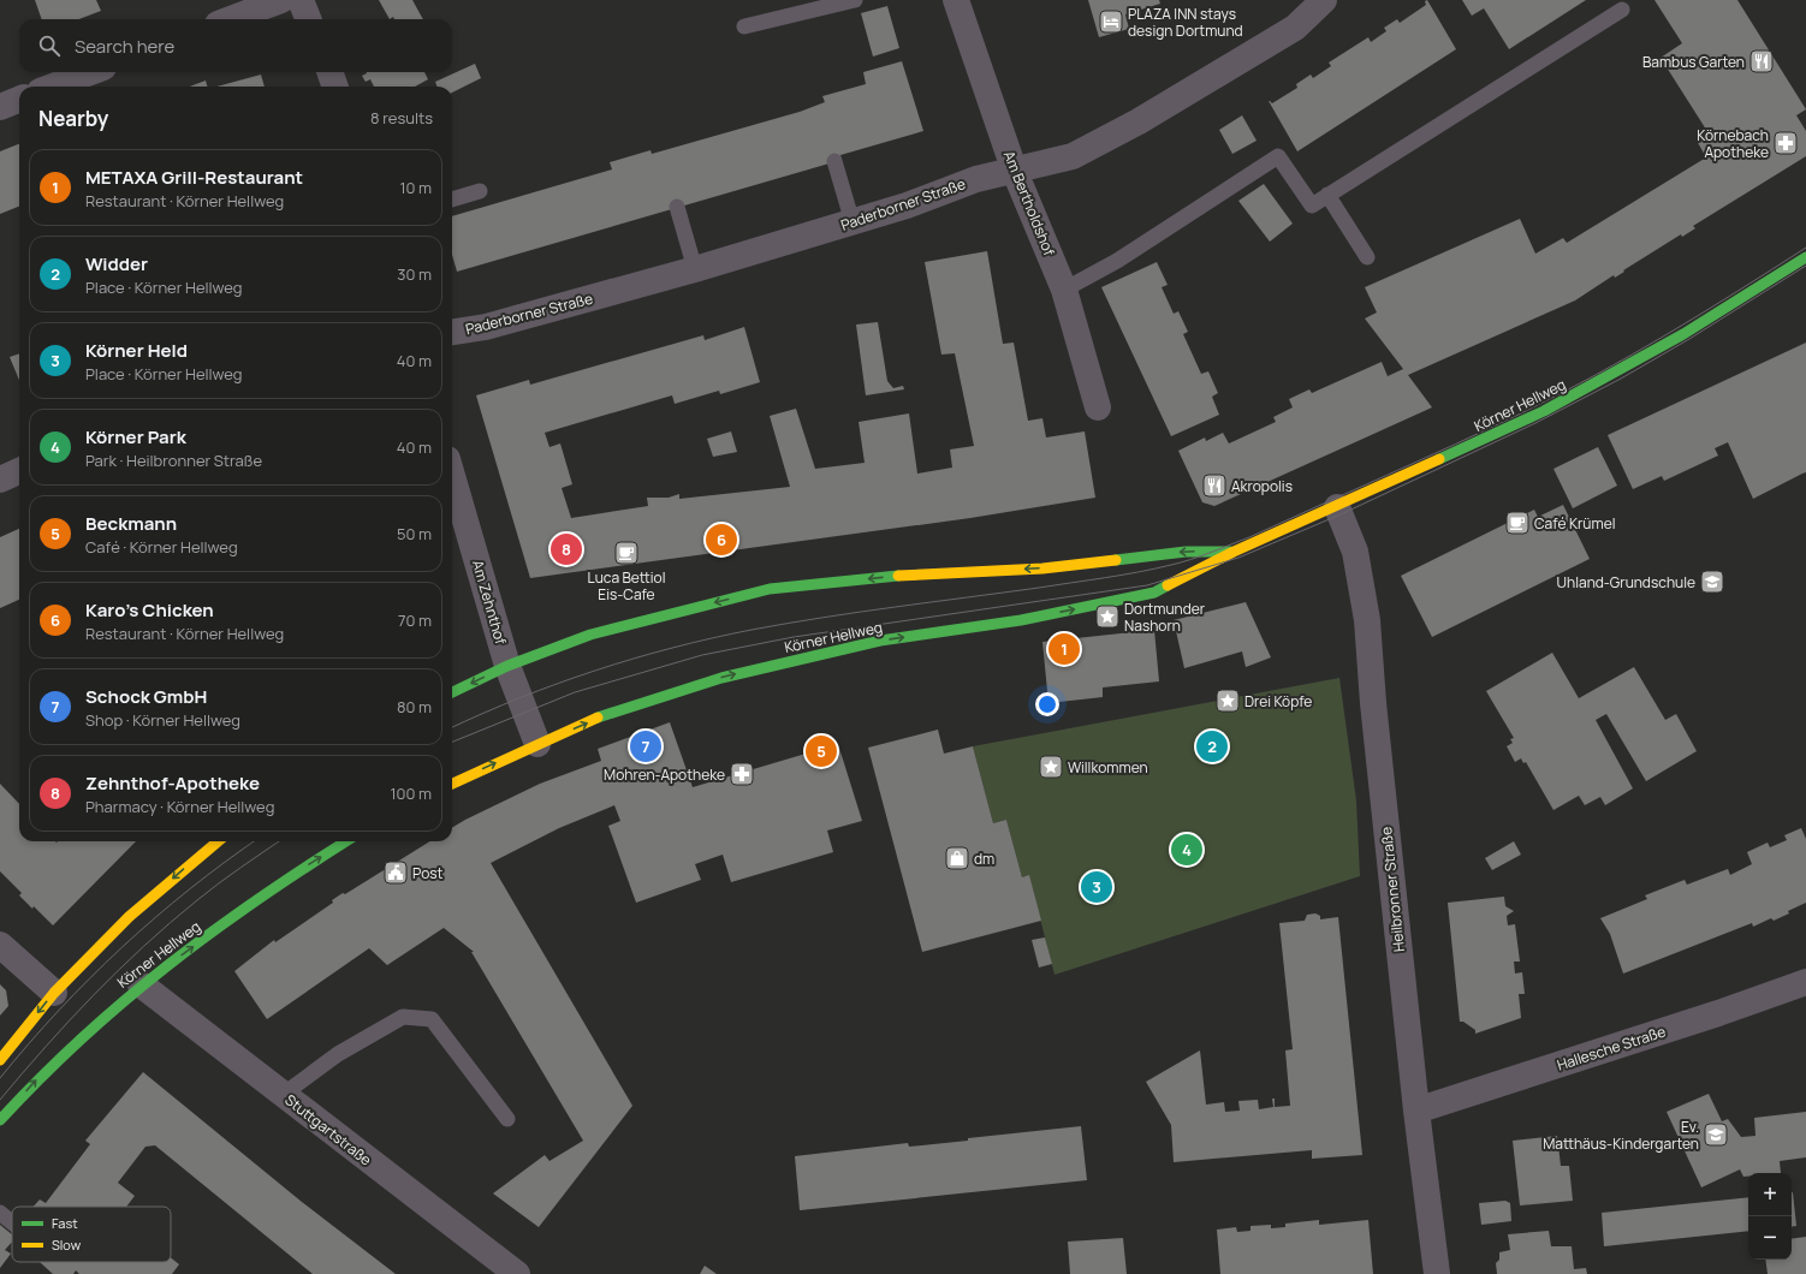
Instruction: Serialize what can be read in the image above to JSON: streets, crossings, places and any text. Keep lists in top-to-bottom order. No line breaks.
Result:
{"streets":{"main road":["Körner Hellweg"],"street":["Am Bertholdshof","Paderborner Straße","Am Zehnthof","Heilbronner Straße","Hallesche Straße","Stuttgartstraße"]},"crossings":[["Am Bertholdshof","Paderborner Straße"],["Körner Hellweg","Am Zehnthof"],["Körner Hellweg","Heilbronner Straße"],["Körner Hellweg","Stuttgartstraße"],["Heilbronner Straße","Hallesche Straße"]],"places":{"hotel":["PLAZA INN stays design Dortmund"],"restaurant":["Bambus Garten","Akropolis"],"pharmacy":["Körnebach Apotheke","Mohren-Apotheke"],"cafe":["Café Krümel","Luca Bettiol Eis-Cafe"],"school or university":["Uhland-Grundschule","Ev. Matthäus-Kindergarten"],"place":["Dortmunder Nashorn","Drei Köpfe","Willkommen"],"shop":["dm"],"public building":["Post"]},"legend":["Fast","Slow"],"page":{"search":"Search here","heading":["Nearby","8 results"],"list":[{"mark":"1","name":"METAXA Grill-Restaurant","note":"Restaurant · Körner Hellweg","value":"10 m"},{"mark":"2","name":"Widder","note":"Place · Körner Hellweg","value":"30 m"},{"mark":"3","name":"Körner Held","note":"Place · Körner Hellweg","value":"40 m"},{"mark":"4","name":"Körner Park","note":"Park · Heilbronner Straße","value":"40 m"},{"mark":"5","name":"Beckmann","note":"Café · Körner Hellweg","value":"50 m"},{"mark":"6","name":"Karo's Chicken","note":"Restaurant · Körner Hellweg","value":"70 m"},{"mark":"7","name":"Schock GmbH","note":"Shop · Körner Hellweg","value":"80 m"},{"mark":"8","name":"Zehnthof-Apotheke","note":"Pharmacy · Körner Hellweg","value":"100 m"}],"pins":["6","8","1","2","7","5","4","3"],"map_buttons":["+","−"]}}
